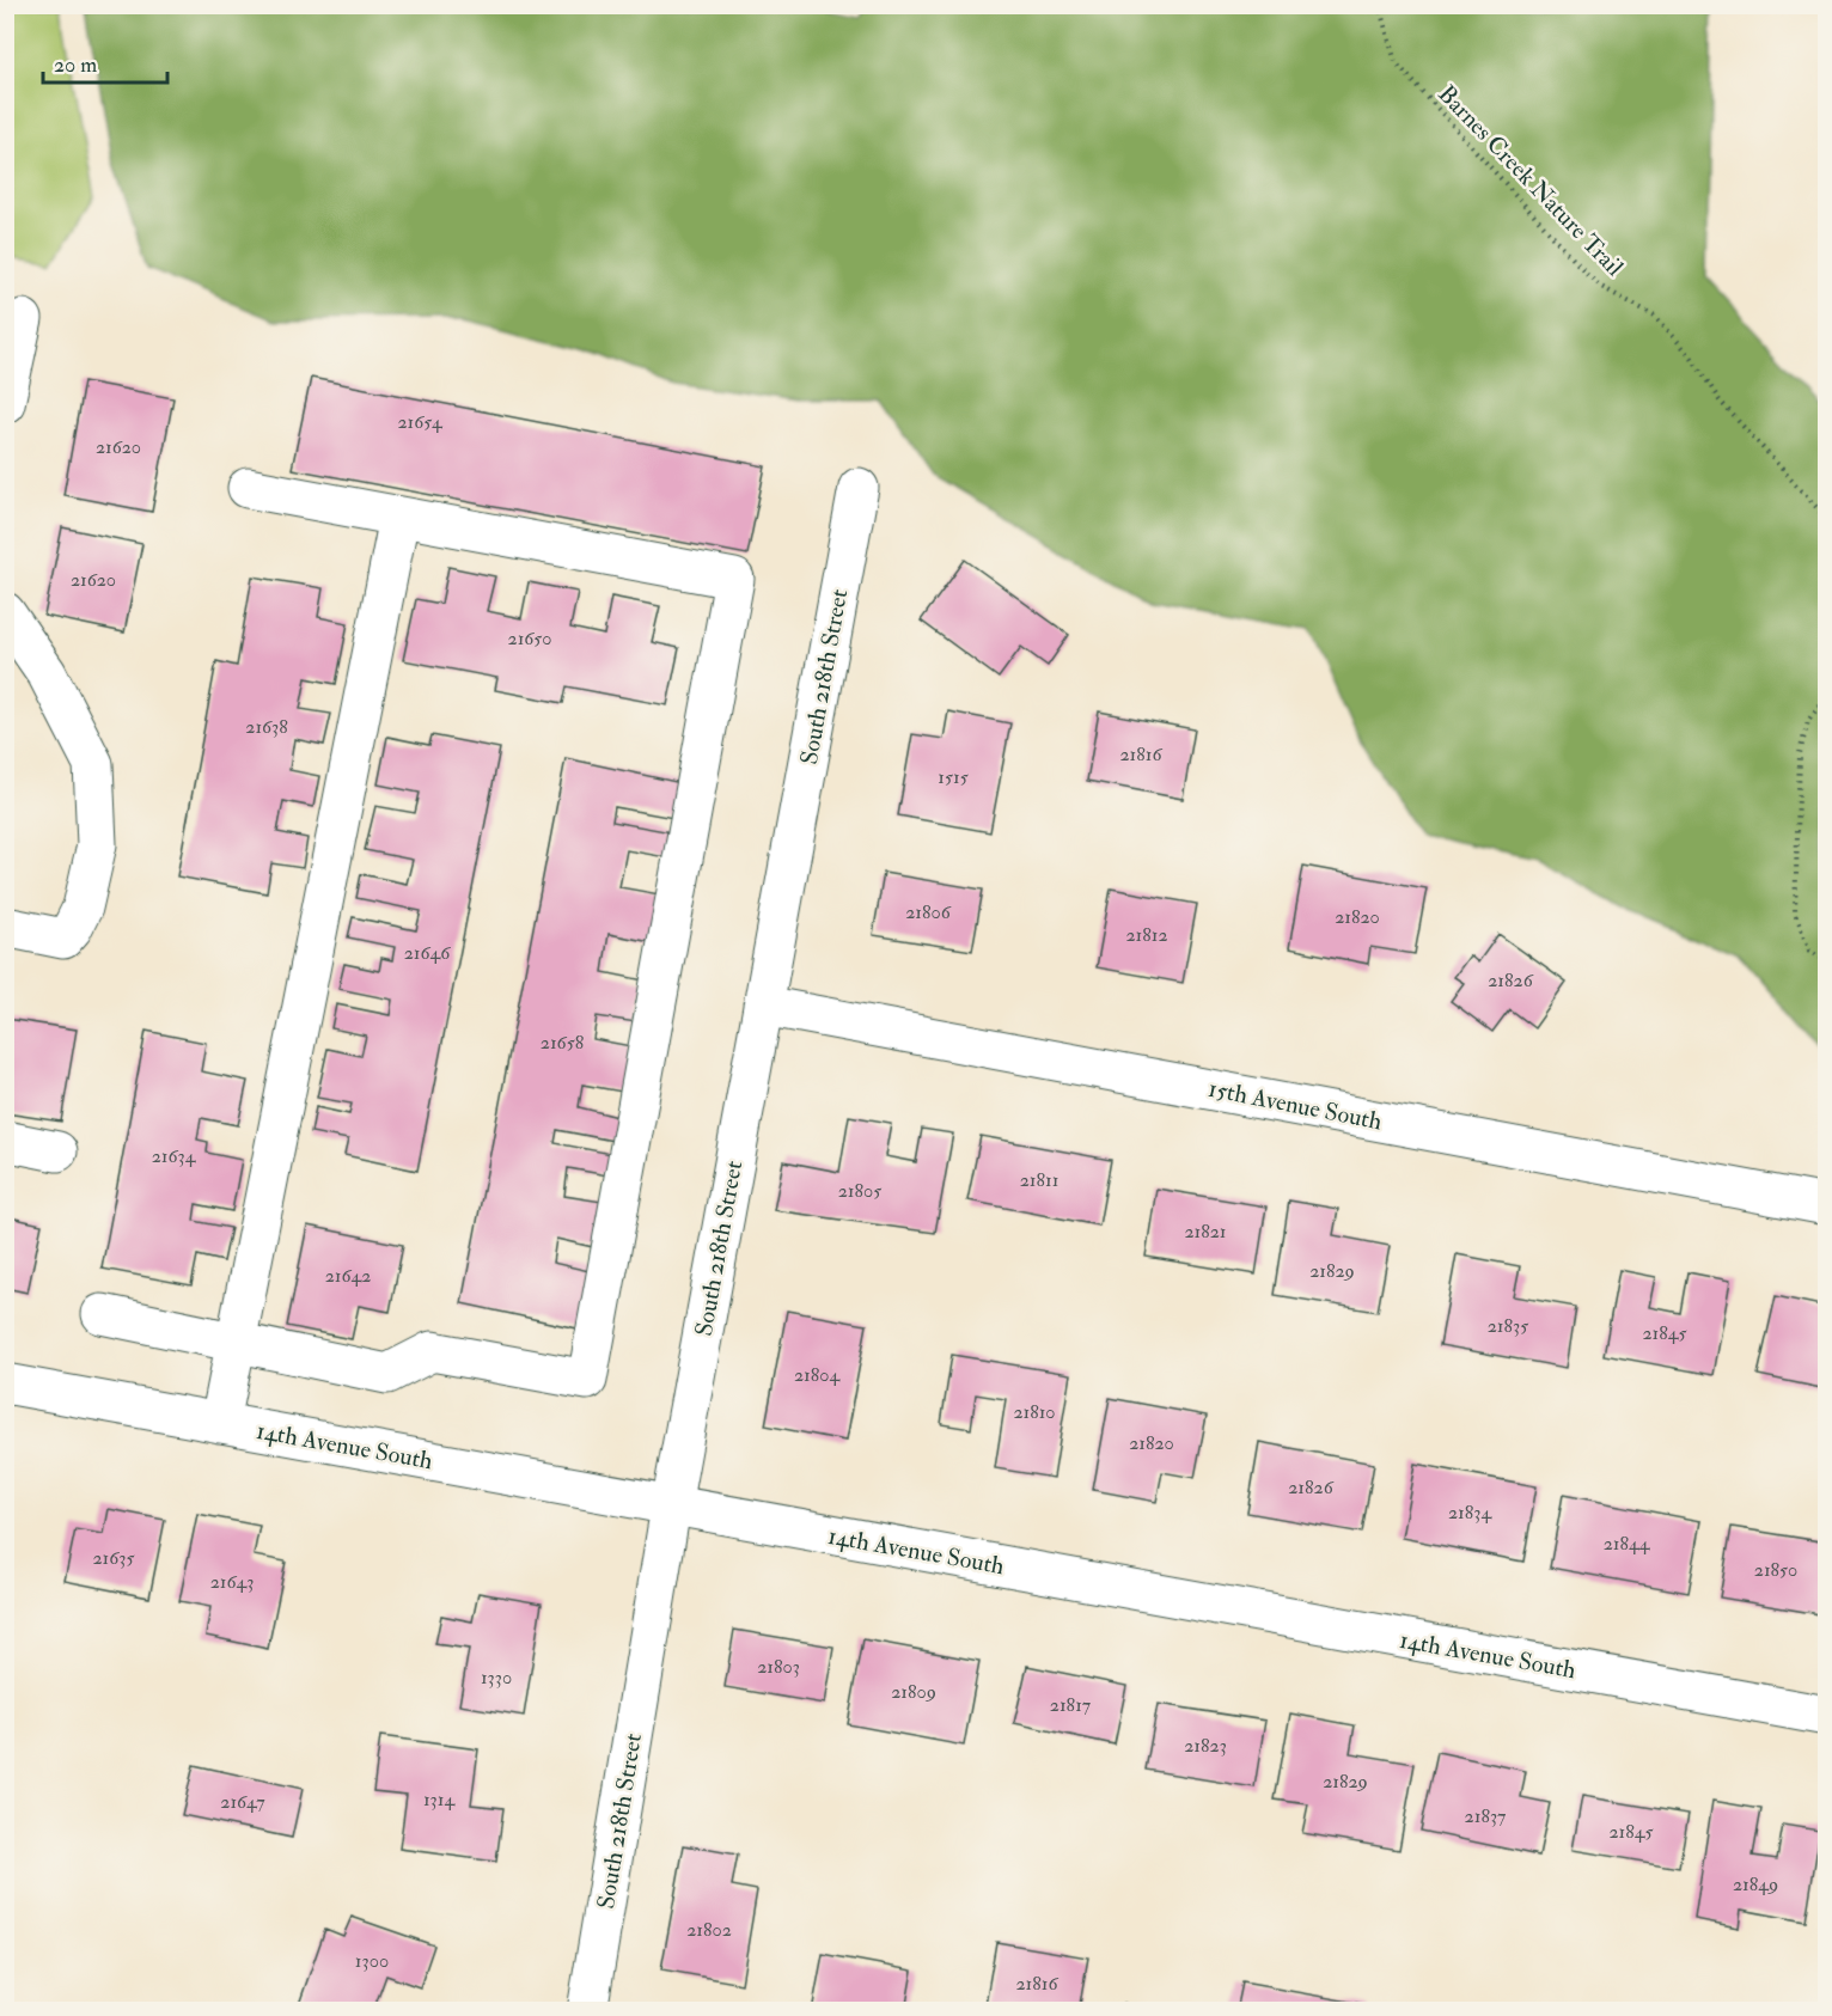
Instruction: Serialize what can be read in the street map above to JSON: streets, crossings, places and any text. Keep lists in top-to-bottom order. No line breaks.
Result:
{"streets":{"street":["South 218th Street","15th Avenue South","14th Avenue South"],"path":["Barnes Creek Nature Trail"]},"crossings":[["South 218th Street","15th Avenue South"],["South 218th Street","14th Avenue South"]],"house_numbers":["21654","21620","21620","21650","21638","21816","1515","21806","21820","21812","21646","21826","21658","21634","21811","21805","21821","21829","21642","21835","21845","21804","21810","21820","21826","21834","21844","21635","21850","21643","21803","1330","21809","21817","21823","21829","1314","21647","21837","21845","21849","21802","1300","21816"],"scale_bar":"20 m"}
